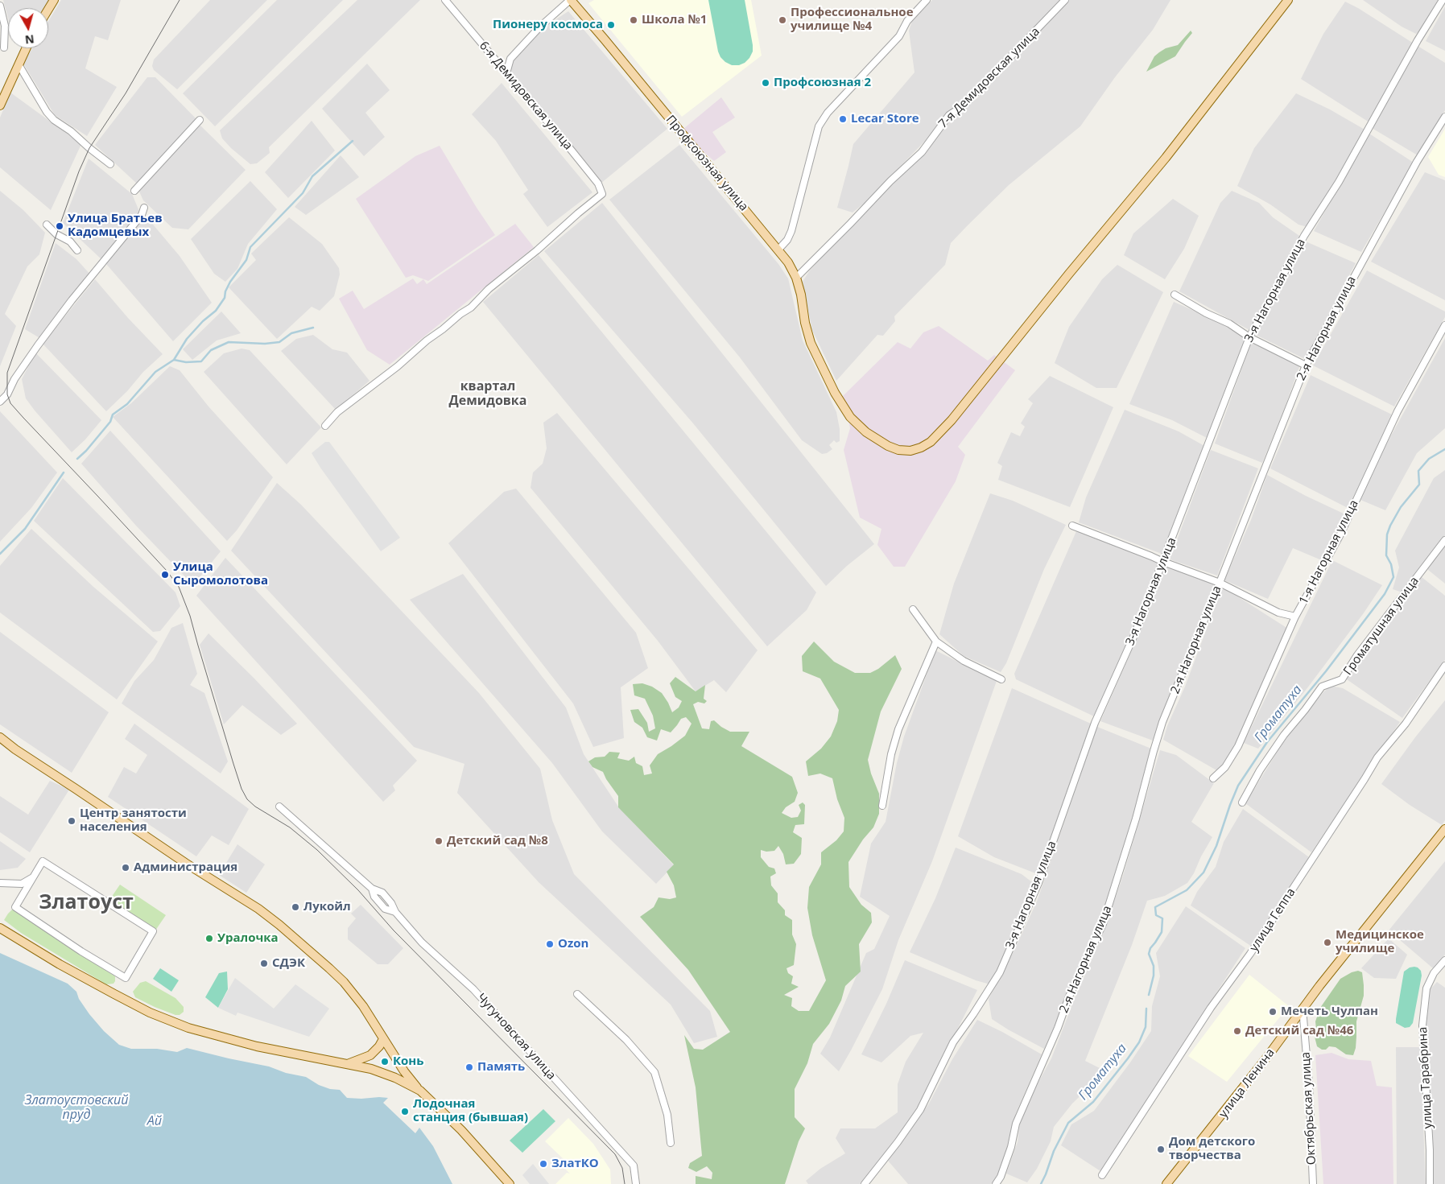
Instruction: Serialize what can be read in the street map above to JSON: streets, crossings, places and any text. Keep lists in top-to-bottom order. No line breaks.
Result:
{"streets":{"main road":["Профсоюзная улица","улица Ленина"],"street":["7-я Демидовская улица","6-я Демидовская улица","3-я Нагорная улица","2-я Нагорная улица","1-я Нагорная улица","Громатушная улица","улица Геппа","Чугуновская улица","улица Тарабрина","Октябрьская улица"]},"crossings":[["7-я Демидовская улица","Профсоюзная улица"],["улица Ленина","Октябрьская улица"]],"districts":["квартал Демидовка","Златоуст"],"water":["Громатуха","Златоустовский пруд","Ай"],"places":["Школа №1","Профессиональное училище №4","Пионеру космоса","Профсоюзная 2","Lecar Store","Улица Братьев Кадомцевых","Улица Сыромолотова","Центр занятости населения","Детский сад №8","Администрация","Лукойл","Уралочка","Медицинское училище","Ozon","СДЭК","Мечеть Чулпан","Детский сад №46","Конь","Память","Лодочная станция (бывшая)","Дом детского творчества","ЗлатКО"],"north":"bottom"}
